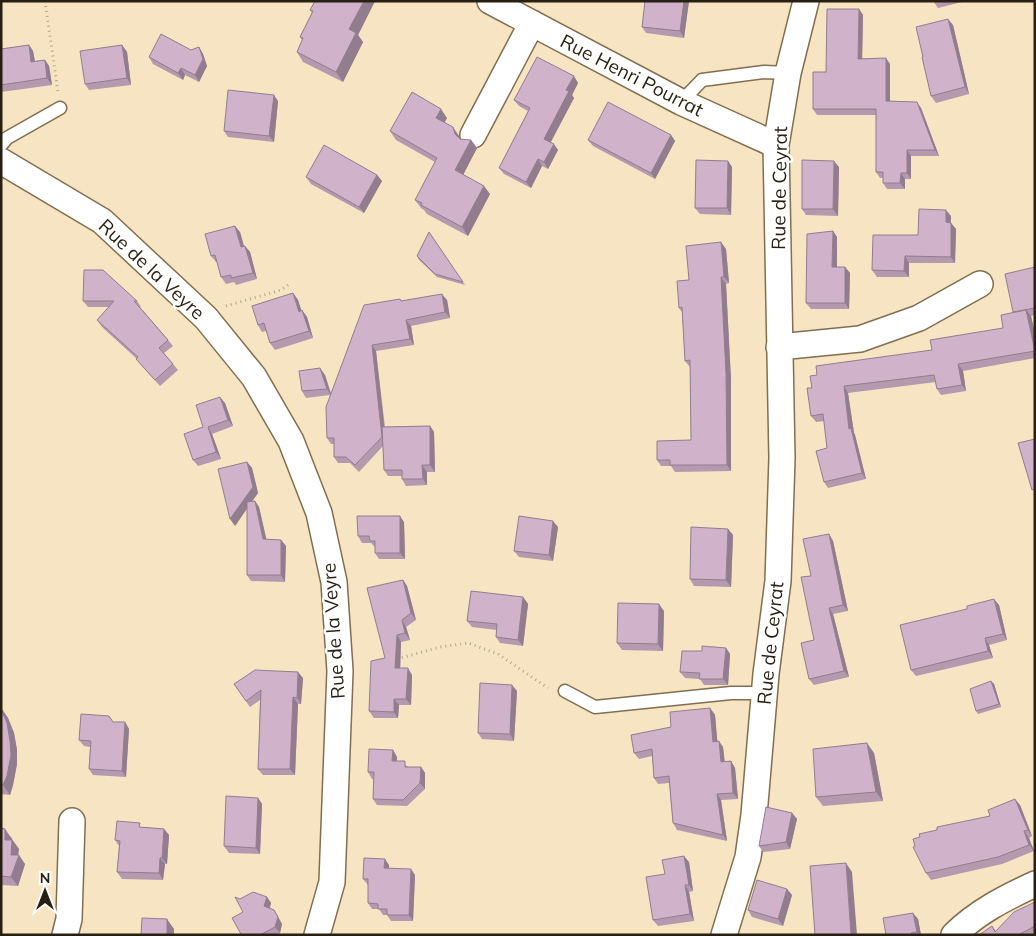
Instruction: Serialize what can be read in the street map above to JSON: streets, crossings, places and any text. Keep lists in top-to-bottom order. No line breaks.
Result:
{"streets":{"street":["Rue Henri Pourrat","Rue de Ceyrat","Rue de la Veyre"]},"crossings":[["Rue Henri Pourrat","Rue de Ceyrat"]],"north":"top"}
